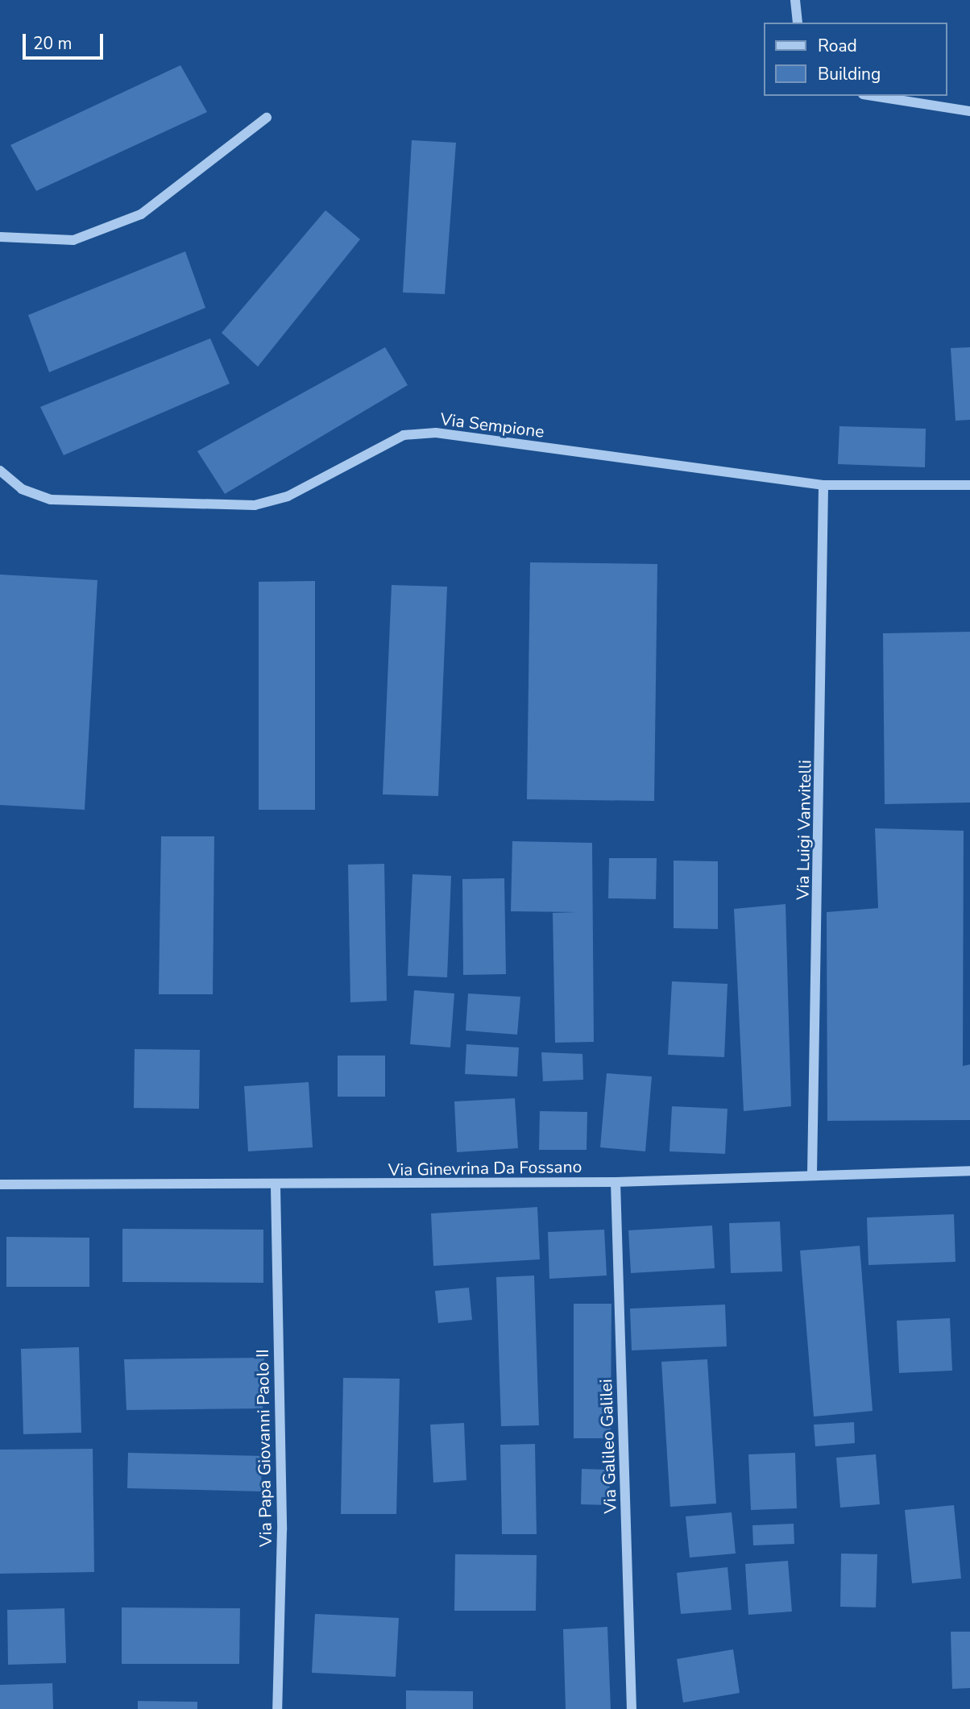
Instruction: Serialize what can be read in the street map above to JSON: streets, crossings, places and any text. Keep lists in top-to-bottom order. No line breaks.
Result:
{"streets":{"street":["Via Sempione","Via Luigi Vanvitelli","Via Ginevrina Da Fossano","Via Galileo Galilei","Via Papa Giovanni Paolo II"]},"crossings":[["Via Sempione","Via Luigi Vanvitelli"],["Via Luigi Vanvitelli","Via Ginevrina Da Fossano"],["Via Ginevrina Da Fossano","Via Galileo Galilei"],["Via Ginevrina Da Fossano","Via Papa Giovanni Paolo II"]],"legend":["Road","Building"],"scale_bar":"20 m"}
